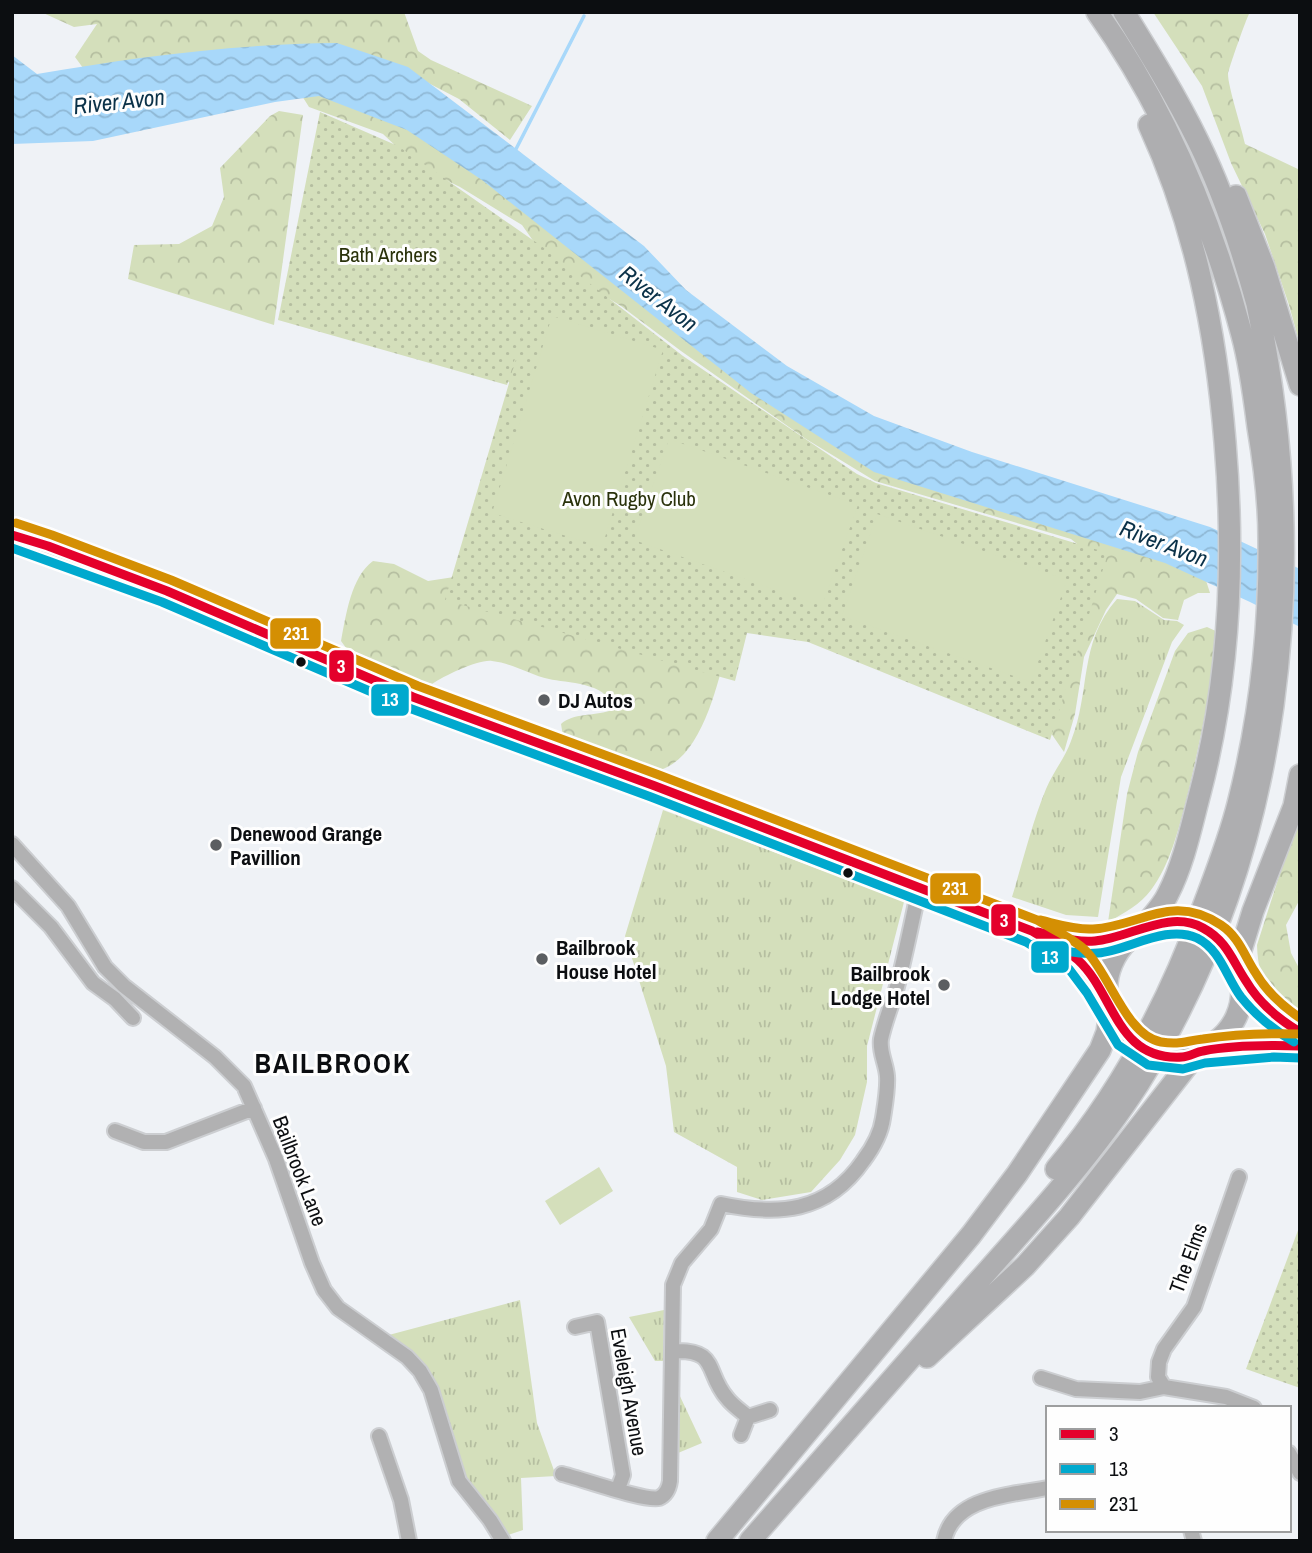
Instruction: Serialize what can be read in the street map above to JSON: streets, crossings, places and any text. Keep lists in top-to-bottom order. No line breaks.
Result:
{"streets":{"street":["Bailbrook Lane","The Elms","Eveleigh Avenue"]},"districts":["BAILBROOK"],"water":["River Avon"],"parks":["Bath Archers","Avon Rugby Club"],"places":["DJ Autos","Denewood Grange Pavillion","Bailbrook House Hotel","Bailbrook Lodge Hotel"],"lines":["transit line 231","transit line 3","transit line 13"],"legend":["3","13","231"]}
